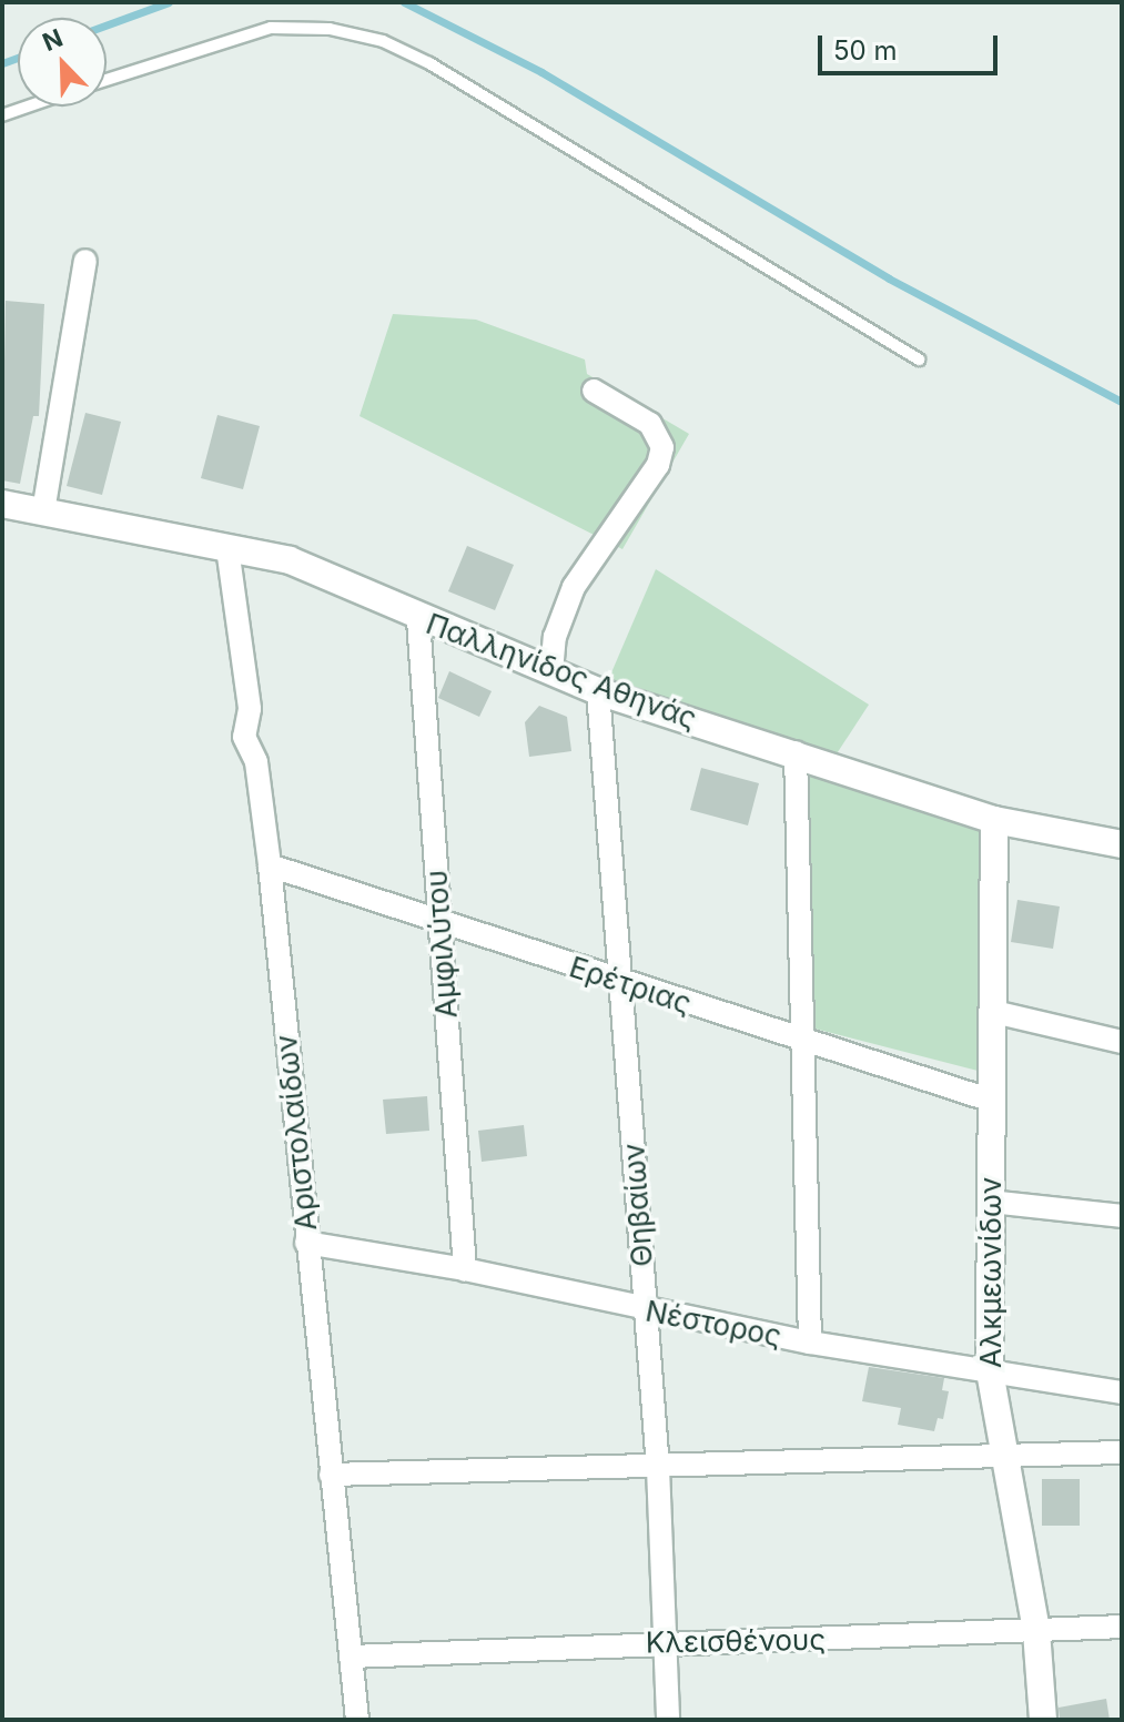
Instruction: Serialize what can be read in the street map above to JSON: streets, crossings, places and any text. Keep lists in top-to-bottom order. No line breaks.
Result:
{"streets":{"street":["Παλληνίδος Αθηνάς","Αμφιλύτου","Ερέτριας","Αριστολαίδων","Θηβαίων","Αλκμεωνίδων","Νέστορος","Κλεισθένους"]},"crossings":[["Παλληνίδος Αθηνάς","Αμφιλύτου"],["Παλληνίδος Αθηνάς","Αριστολαίδων"],["Παλληνίδος Αθηνάς","Θηβαίων"],["Παλληνίδος Αθηνάς","Αλκμεωνίδων"],["Αμφιλύτου","Ερέτριας"],["Αμφιλύτου","Νέστορος"],["Ερέτριας","Αριστολαίδων"],["Ερέτριας","Θηβαίων"],["Ερέτριας","Αλκμεωνίδων"],["Αριστολαίδων","Νέστορος"],["Αριστολαίδων","Κλεισθένους"],["Θηβαίων","Νέστορος"],["Θηβαίων","Κλεισθένους"],["Αλκμεωνίδων","Νέστορος"],["Αλκμεωνίδων","Κλεισθένους"]],"scale_bar":"50 m","north":"top left"}
